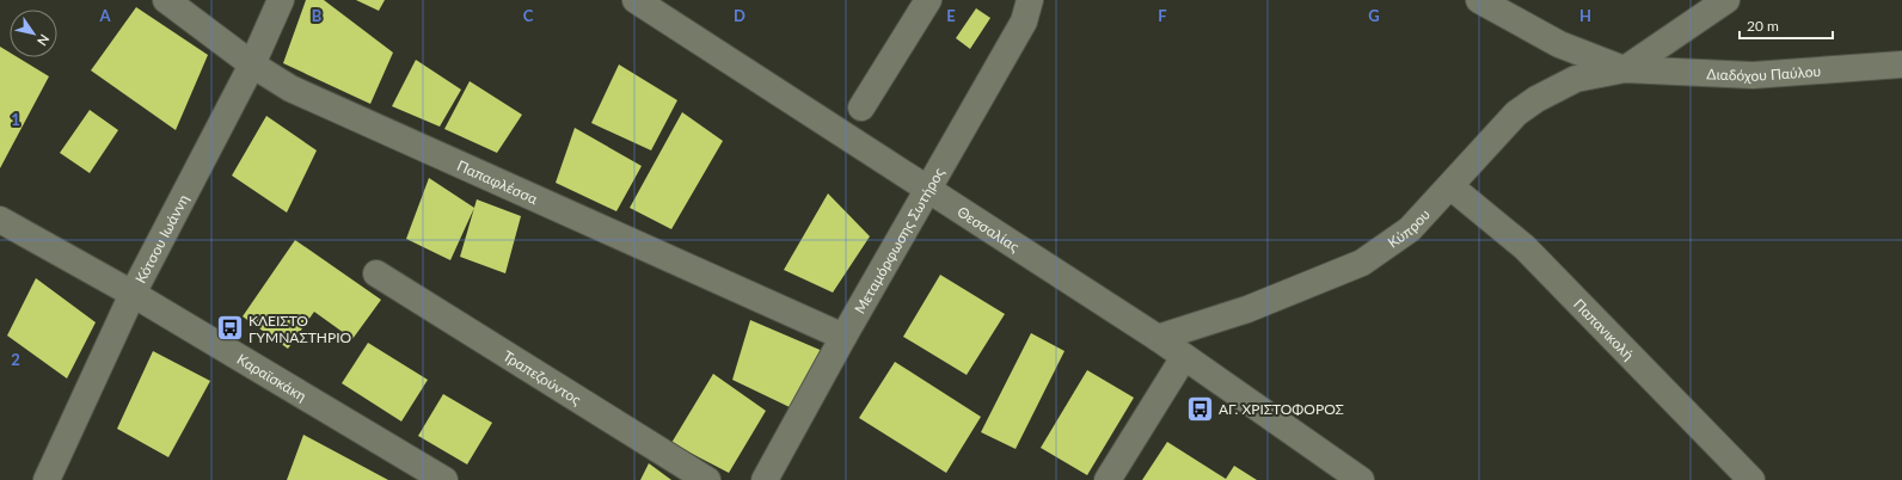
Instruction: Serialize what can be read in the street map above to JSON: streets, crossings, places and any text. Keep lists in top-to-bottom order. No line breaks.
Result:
{"streets":{"street":["Διαδόχου Παύλου","Παπαφλέσσα","Κύπρου","Θεσσαλίας","Κότσου Ιωάννη","Μεταμόρφωσης Σωτήρος","Παπανικολή","Καραϊσκάκη","Τραπεζούντος"]},"crossings":[["Διαδόχου Παύλου","Κύπρου"],["Παπαφλέσσα","Κότσου Ιωάννη"],["Παπαφλέσσα","Μεταμόρφωσης Σωτήρος"],["Κύπρου","Θεσσαλίας"],["Κύπρου","Παπανικολή"],["Θεσσαλίας","Μεταμόρφωσης Σωτήρος"],["Κότσου Ιωάννη","Καραϊσκάκη"]],"places":{"bus stop":["ΚΛΕΙΣΤΟ ΓΥΜΝΑΣΤΗΡΙΟ","ΑΓ. ΧΡΙΣΤΟΦΟΡΟΣ"]},"scale_bar":"20 m","north":"bottom right","grid":{"columns":["A","B","C","D","E","F","G","H"],"rows":["1","2"]}}
